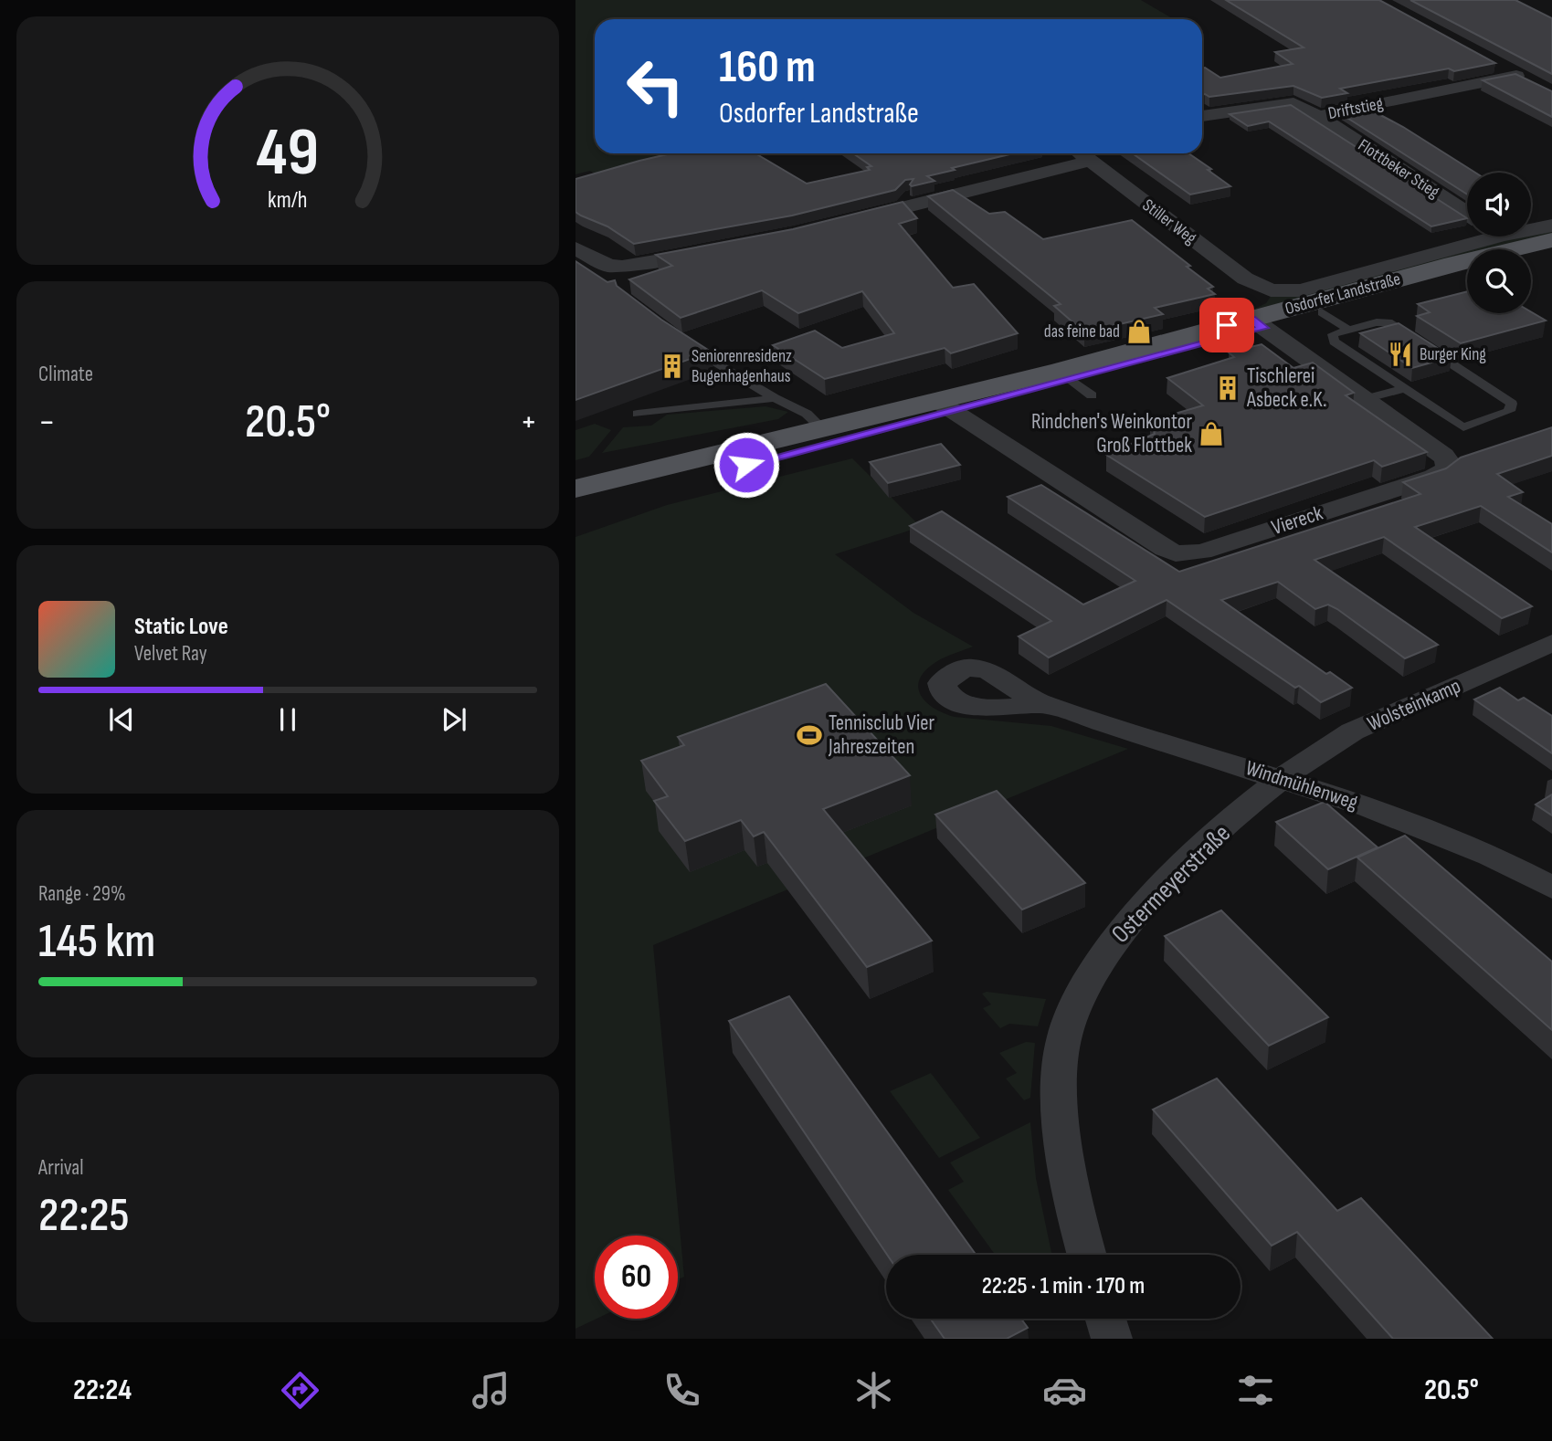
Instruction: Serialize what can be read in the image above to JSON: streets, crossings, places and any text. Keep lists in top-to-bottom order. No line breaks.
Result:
{"streets":{"main road":["Osdorfer Landstraße"],"street":["Driftstieg","Flottbeker Stieg","Stiller Weg","Viereck","Wolsteinkamp","Windmühlenweg","Ostermeyerstraße"]},"crossings":[["Driftstieg","Flottbeker Stieg"],["Stiller Weg","Osdorfer Landstraße"],["Osdorfer Landstraße","Viereck"],["Wolsteinkamp","Windmühlenweg"],["Wolsteinkamp","Ostermeyerstraße"],["Windmühlenweg","Ostermeyerstraße"]],"places":{"shop":["das feine bad","Rindchen's Weinkontor Groß Flottbek"],"restaurant":["Burger King"],"building":["Seniorenresidenz Bugenhagenhaus","Tischlerei Asbeck e.K."],"sports":["Tennisclub Vier Jahreszeiten"]},"page":{"turn":["160 m","Osdorfer Landstraße"],"tile":["Climate",["Range · 29%","145 km"],["Arrival","22:25"]],"heat":["−","20.5°","+"],"song":["Static Love","Velvet Ray"],"limit":"60","trip":"22:25 · 1 min · 170 m","tabs":["22:24","20.5°"],"gauge":["49","km/h"]}}
